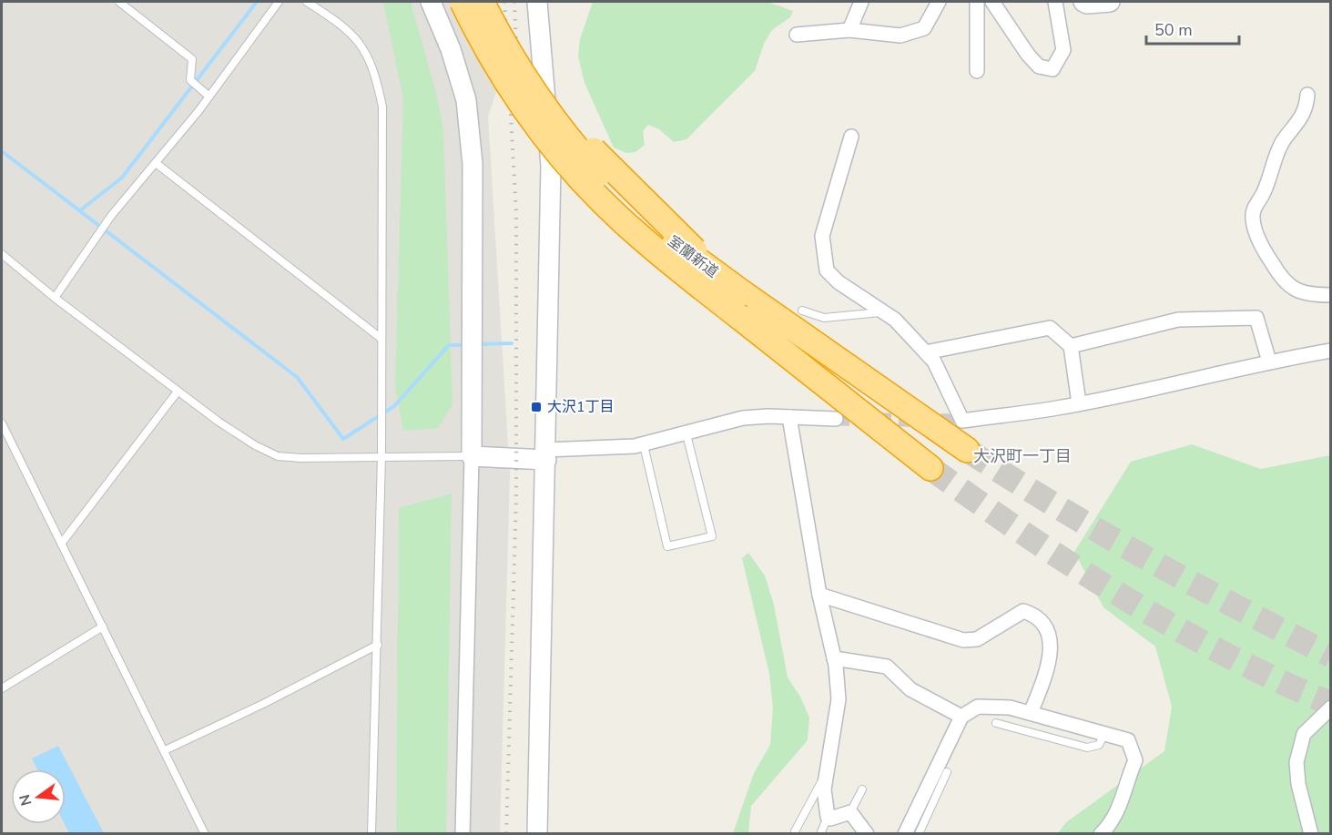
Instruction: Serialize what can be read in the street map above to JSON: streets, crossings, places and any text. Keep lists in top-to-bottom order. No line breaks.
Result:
{"streets":{"highway":["室蘭新道"]},"districts":["大沢町一丁目"],"places":{"transit":["大沢1丁目"]},"scale_bar":"50 m","north":"left"}
